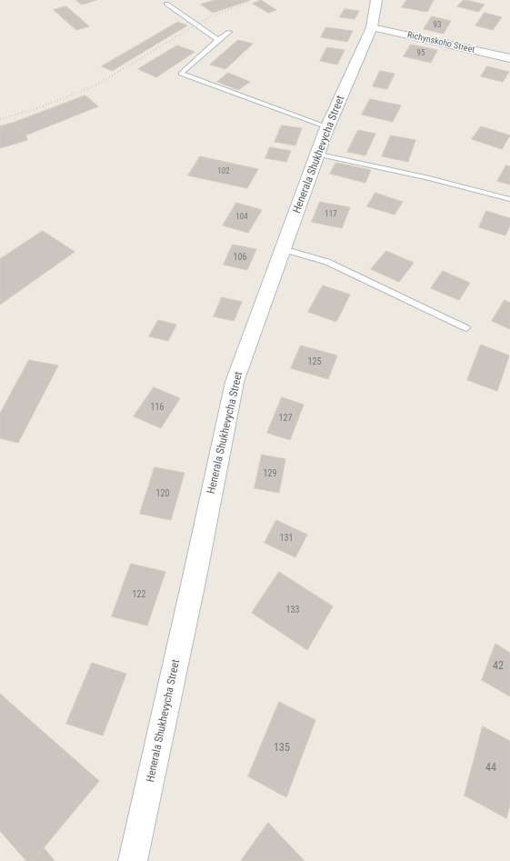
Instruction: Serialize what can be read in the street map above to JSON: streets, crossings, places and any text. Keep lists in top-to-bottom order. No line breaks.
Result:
{"streets":{"street":["Richynskoho Street","Henerala Shukhevycha Street"]},"crossings":[["Richynskoho Street","Henerala Shukhevycha Street"]],"house_numbers":["93","95","102","117","104","106","125","116","127","129","120","131","122","133","42","135","44"]}
